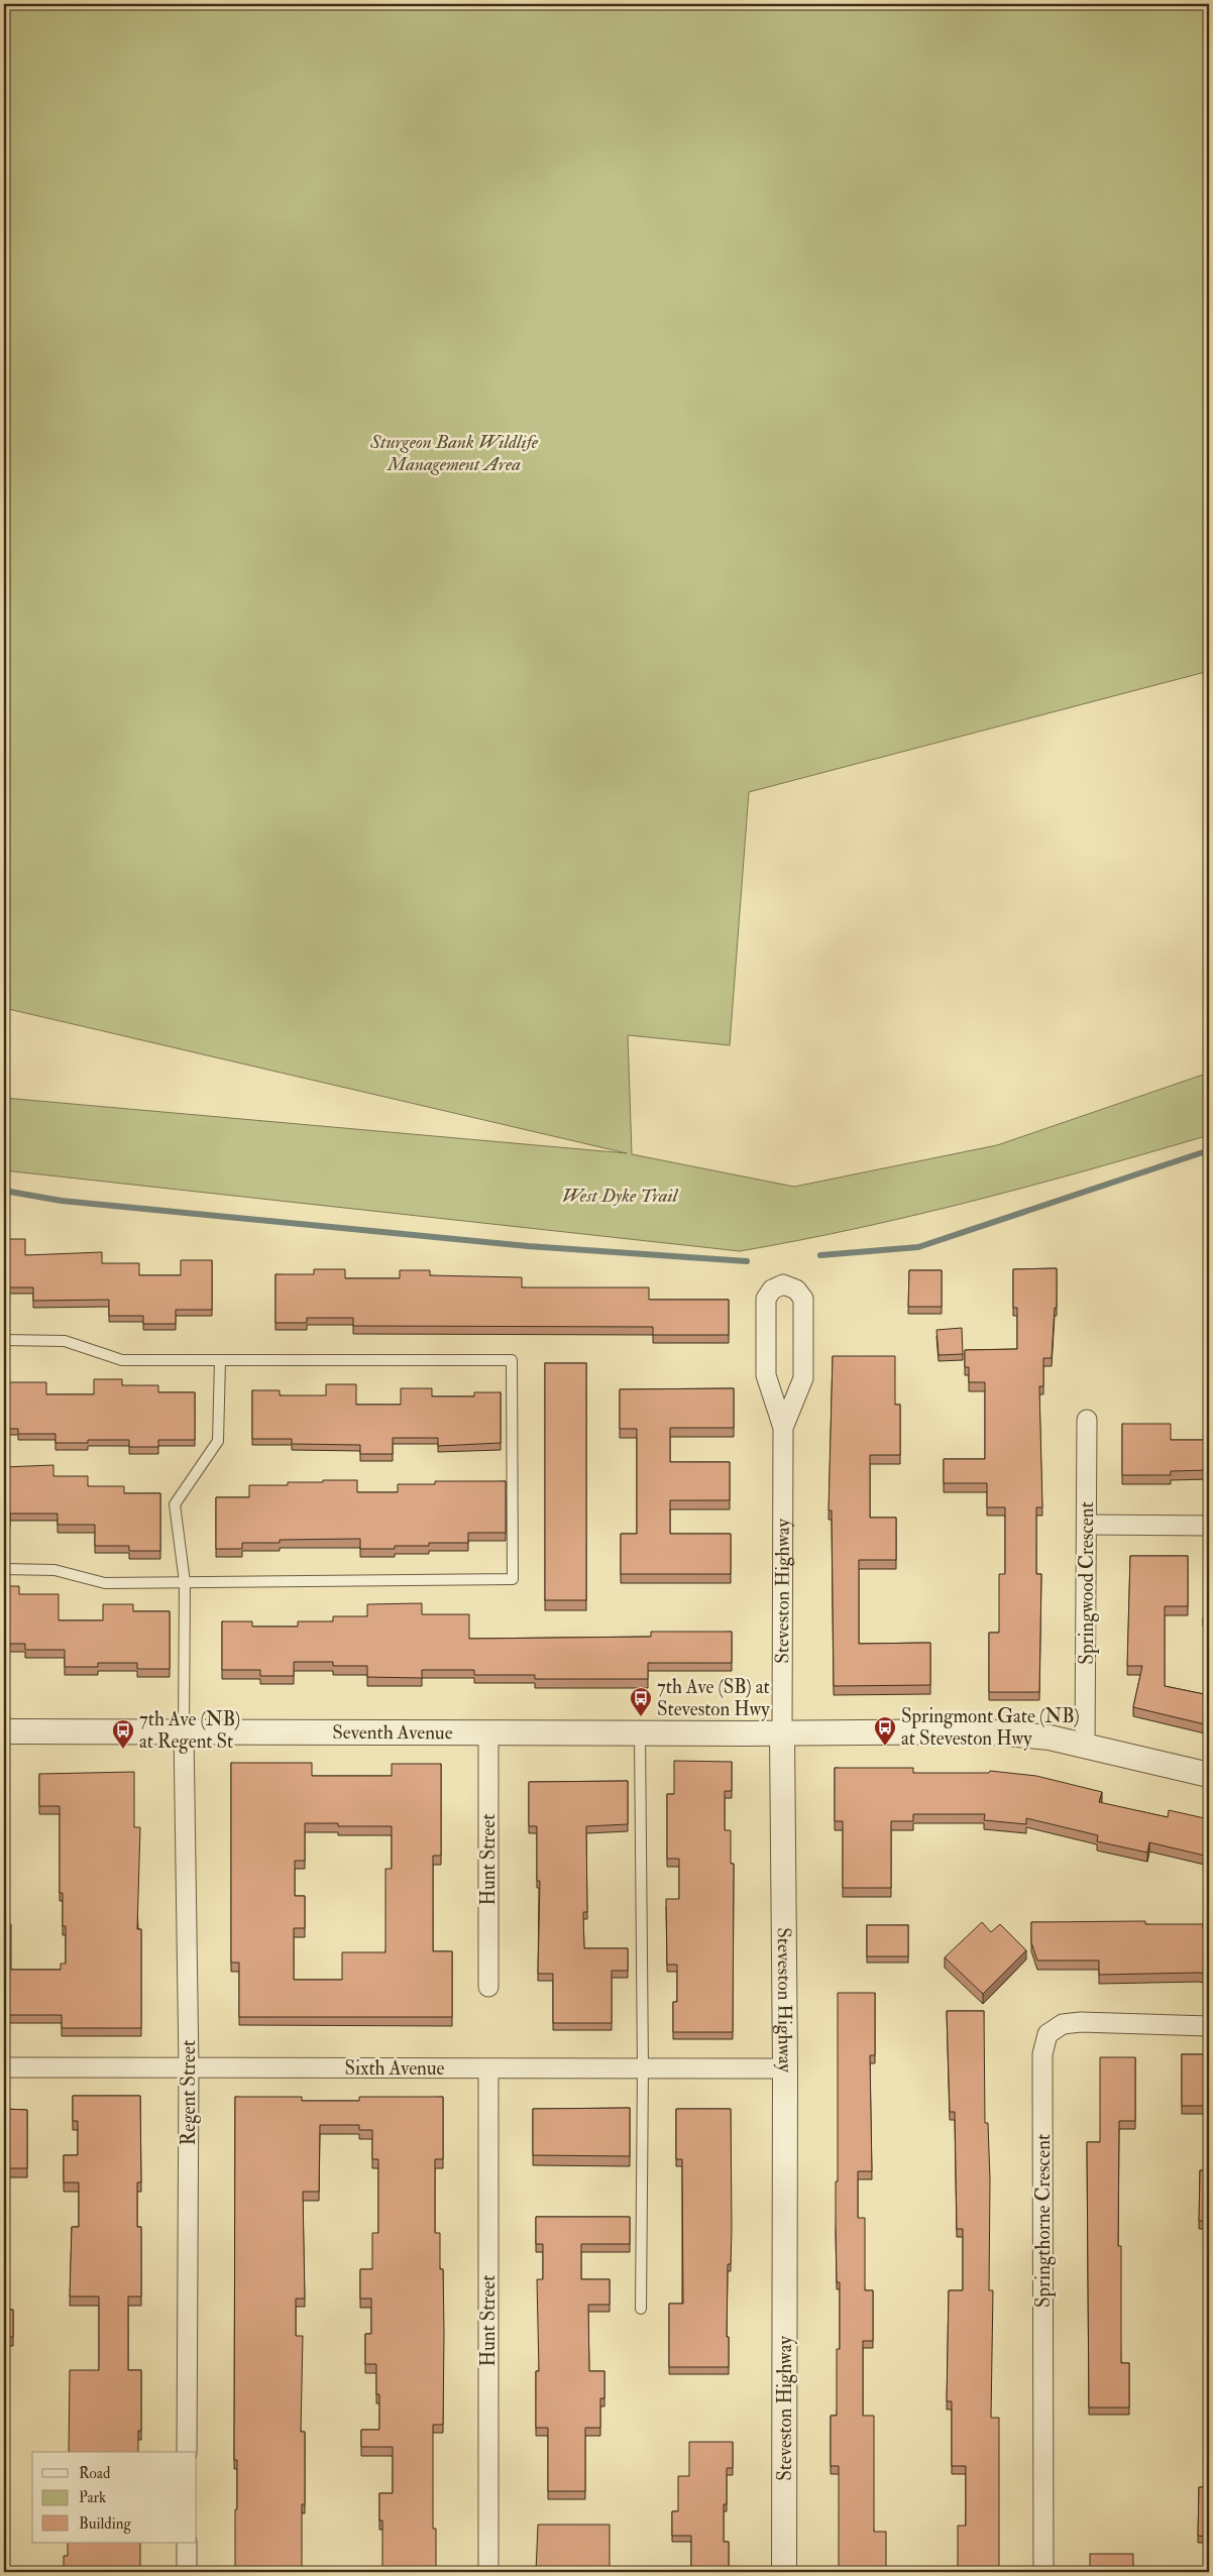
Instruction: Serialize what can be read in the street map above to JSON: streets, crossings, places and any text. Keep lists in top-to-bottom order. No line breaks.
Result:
{"streets":{"street":["Springwood Crescent","Steveston Highway","Seventh Avenue","Hunt Street","Sixth Avenue","Regent Street","Springthorne Crescent"]},"crossings":[["Springwood Crescent","Seventh Avenue"],["Steveston Highway","Seventh Avenue"],["Steveston Highway","Sixth Avenue"],["Seventh Avenue","Hunt Street"],["Seventh Avenue","Regent Street"],["Hunt Street","Sixth Avenue"],["Sixth Avenue","Regent Street"]],"parks":["Sturgeon Bank Wildlife Management Area","West Dyke Trail"],"places":{"bus stop":["7th Ave (SB) at Steveston Hwy","Springmont Gate (NB) at Steveston Hwy","7th Ave (NB) at Regent St"]},"legend":["Road","Park","Building"]}
